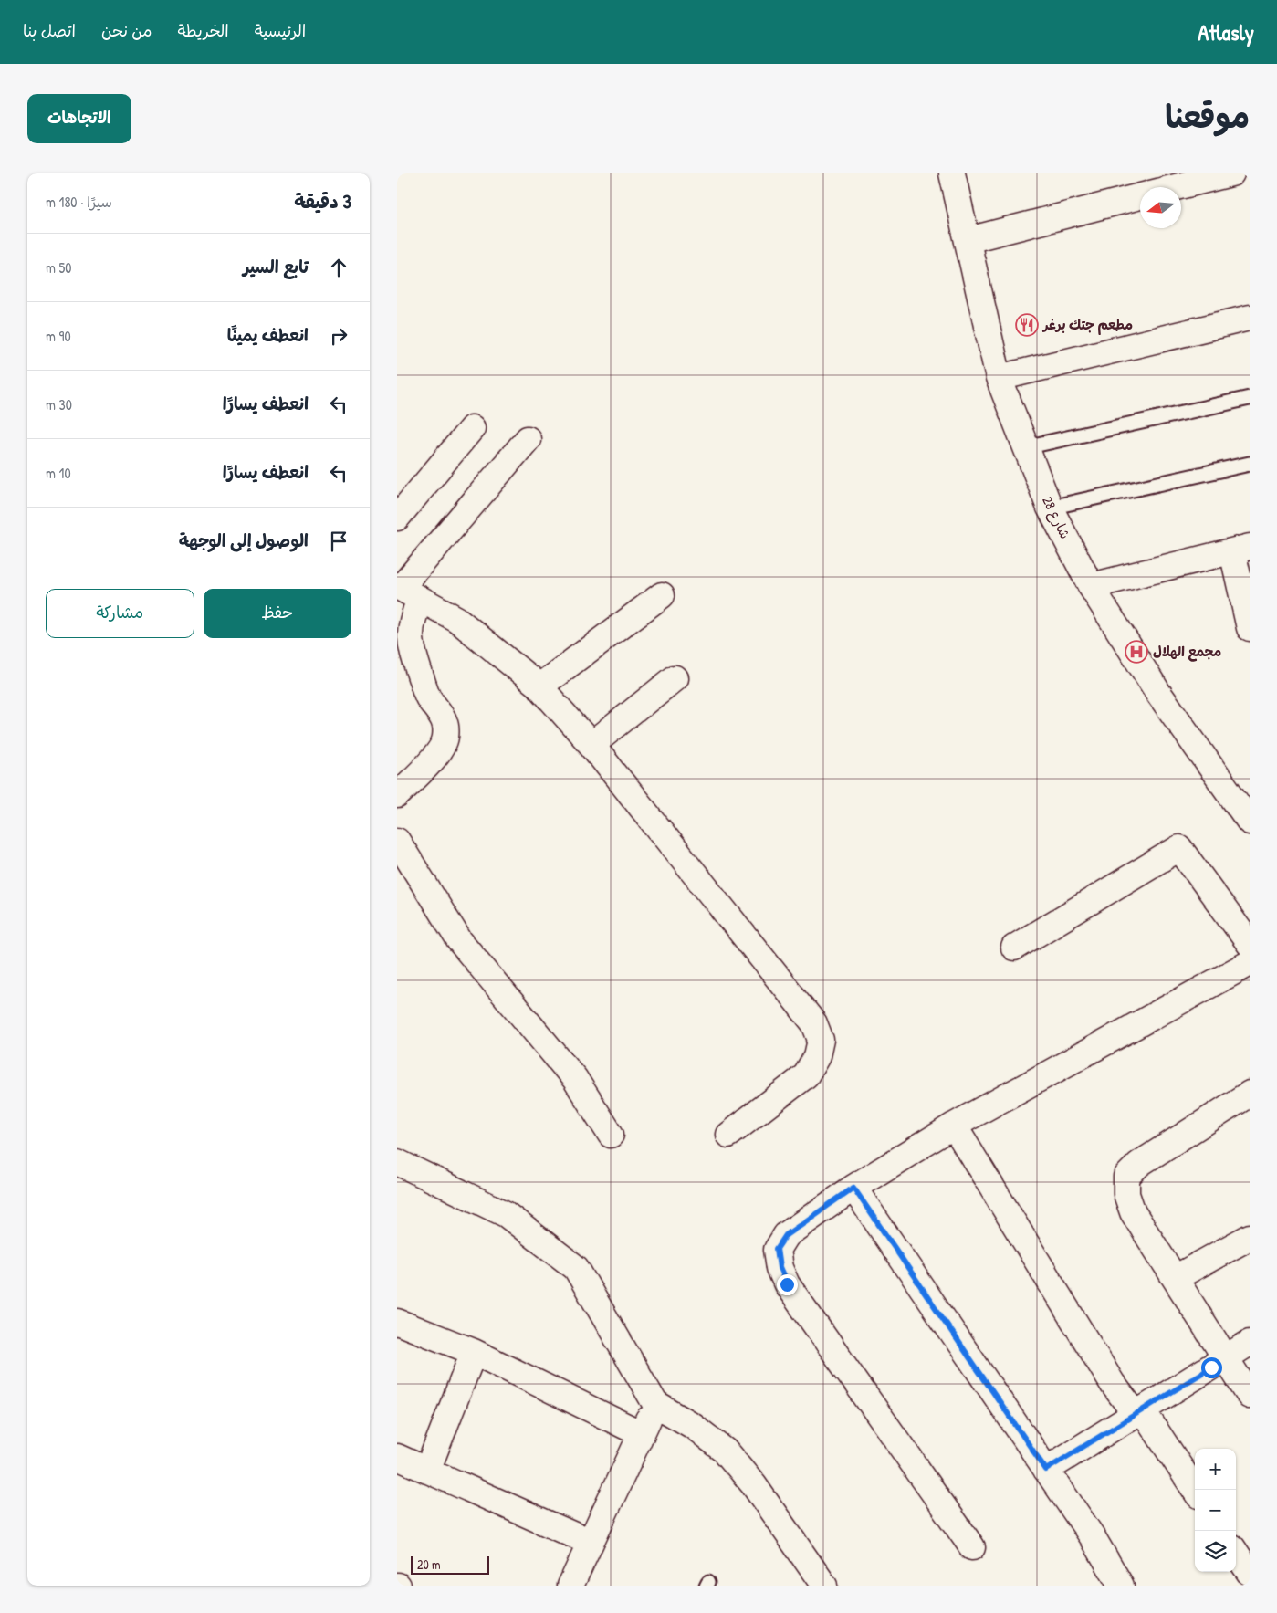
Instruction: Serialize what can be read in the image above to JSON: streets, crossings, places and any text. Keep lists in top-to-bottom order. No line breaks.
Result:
{"streets":{"street":["شارع 28"]},"places":{"restaurant":["مطعم جتك برغر"],"hospital":["مجمع الهلال"]},"scale_bar":"20 m","north":"left","page":{"header":"Atlasly","nav":["الرئيسية","الخريطة","من نحن","اتصل بنا"],"title":"موقعنا","buttons":["الاتجاهات",["حفظ","مشاركة"]],"heading":["3 دقيقة","سيرًا · 180 m"],"list":[["تابع السير","50 m"],["انعطف يمينًا","90 m"],["انعطف يسارًا","30 m"],["انعطف يسارًا","10 m"],"الوصول إلى الوجهة"],"map_buttons":["+","−"],"scale":"20 m"}}
